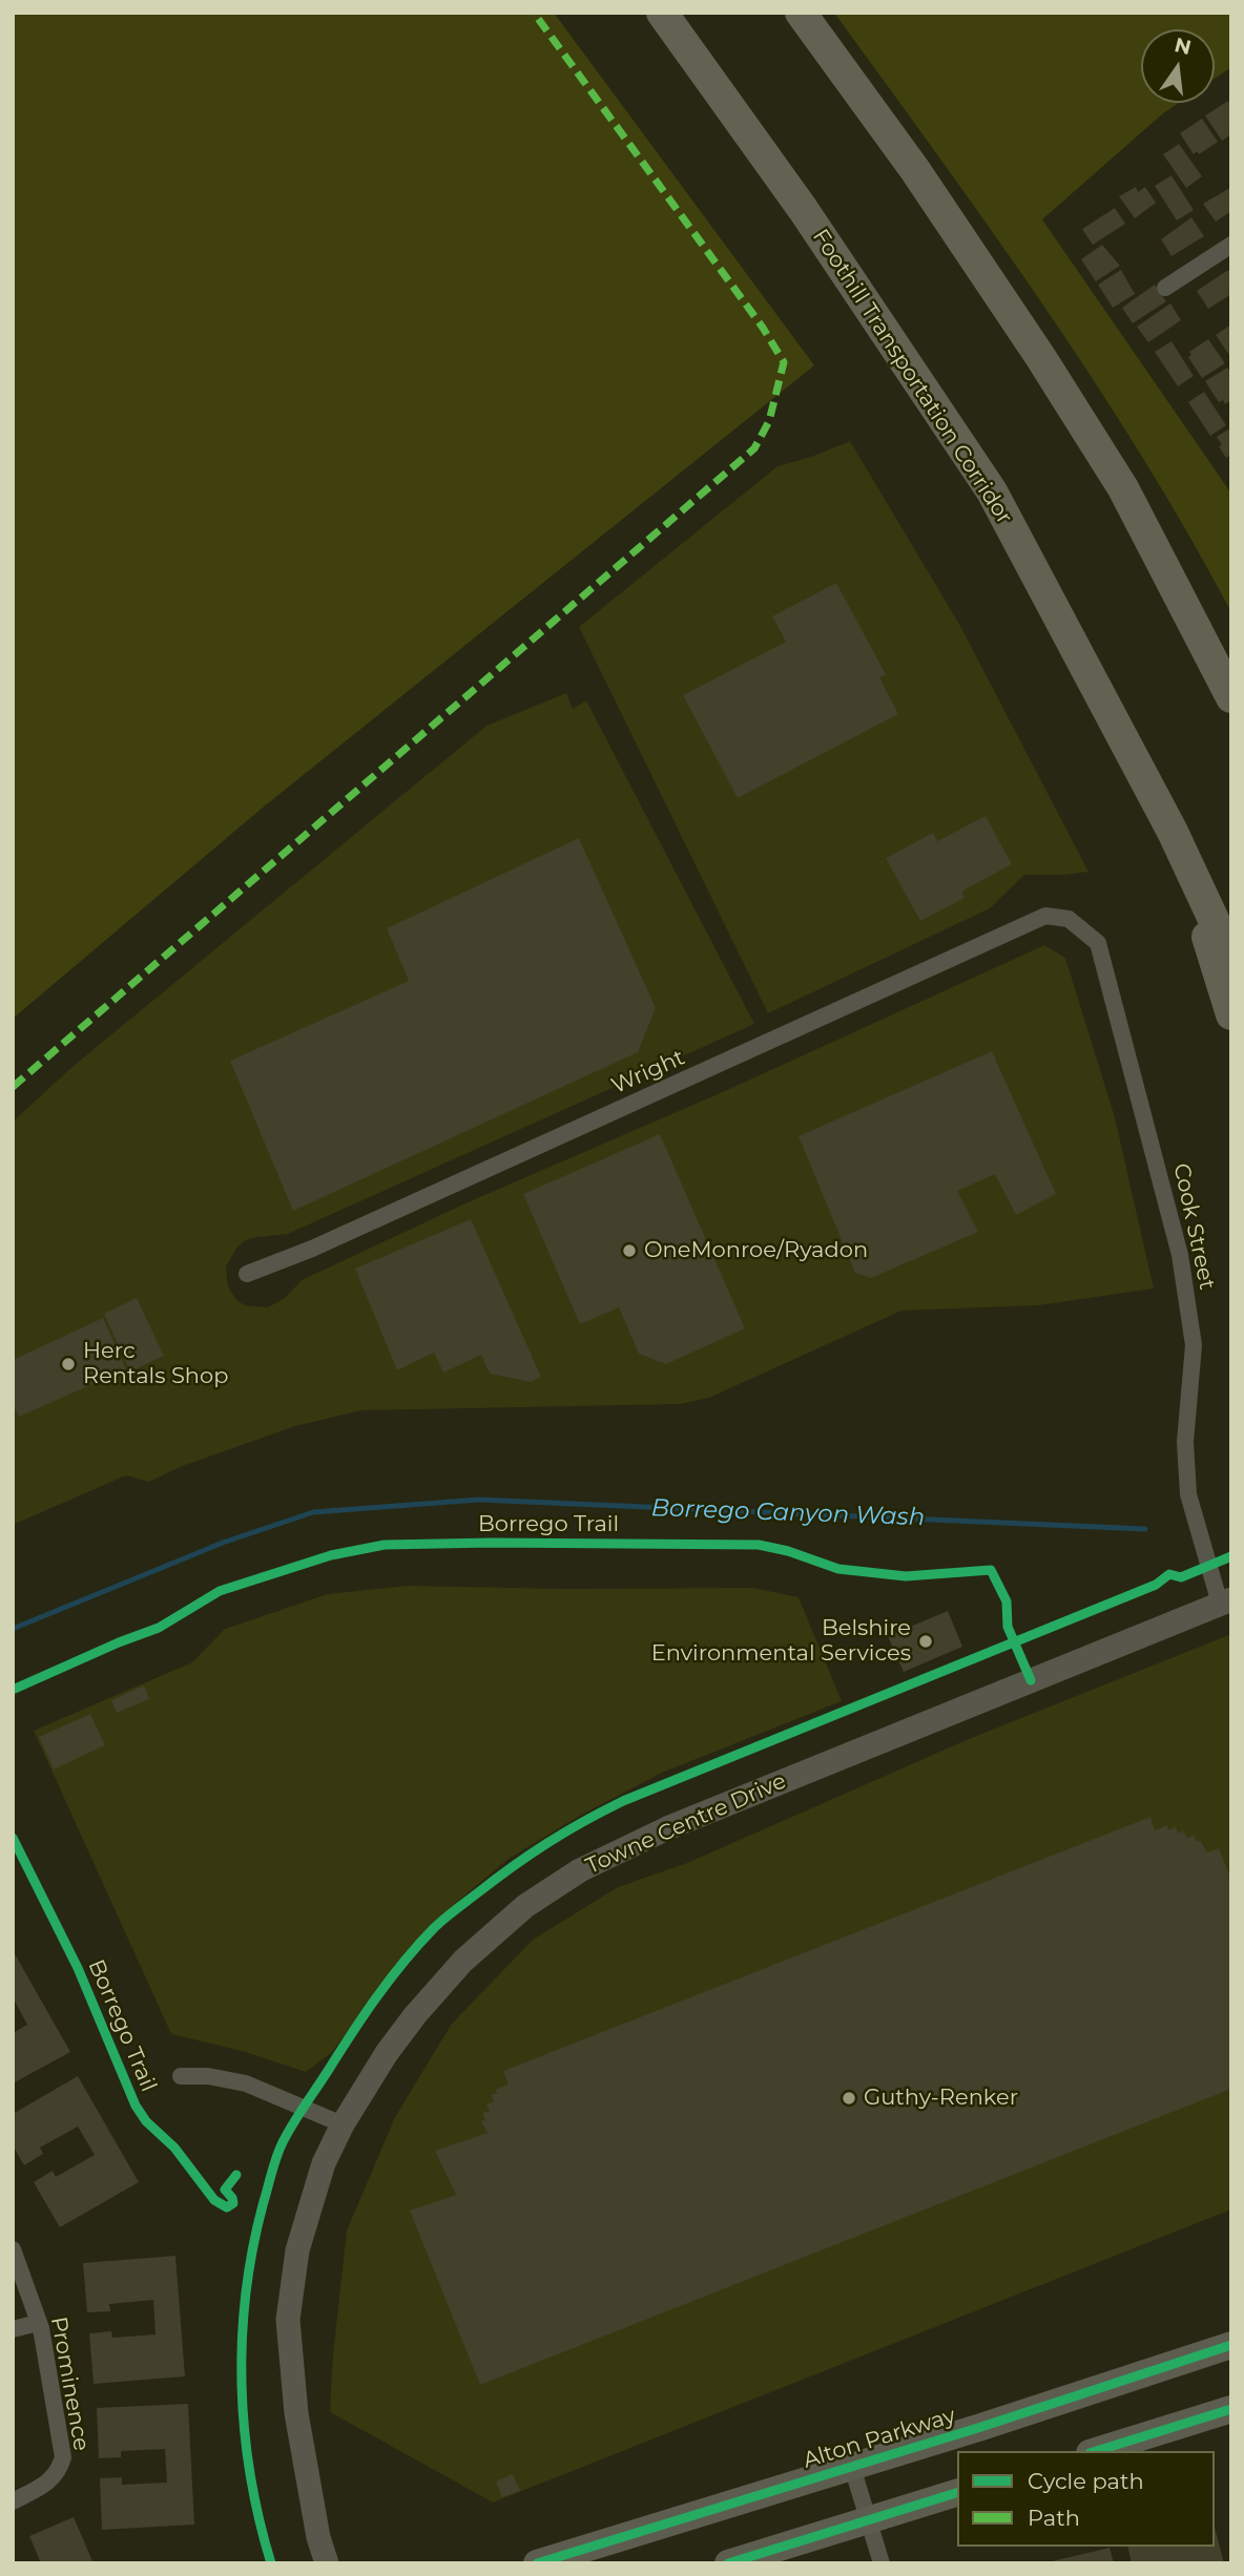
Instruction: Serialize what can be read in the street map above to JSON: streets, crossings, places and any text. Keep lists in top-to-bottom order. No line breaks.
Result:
{"streets":{"highway":["Foothill Transportation Corridor"],"main road":["Alton Parkway"],"street":["Wright","Cook Street","Towne Centre Drive","Prominence"],"cycle path":["Borrego Trail"]},"crossings":[["Wright","Cook Street"],["Cook Street","Towne Centre Drive"]],"water":["Borrego Canyon Wash"],"places":["OneMonroe/Ryadon","Herc Rentals Shop","Belshire Environmental Services","Guthy-Renker"],"legend":["Cycle path","Path"],"north":"top"}
